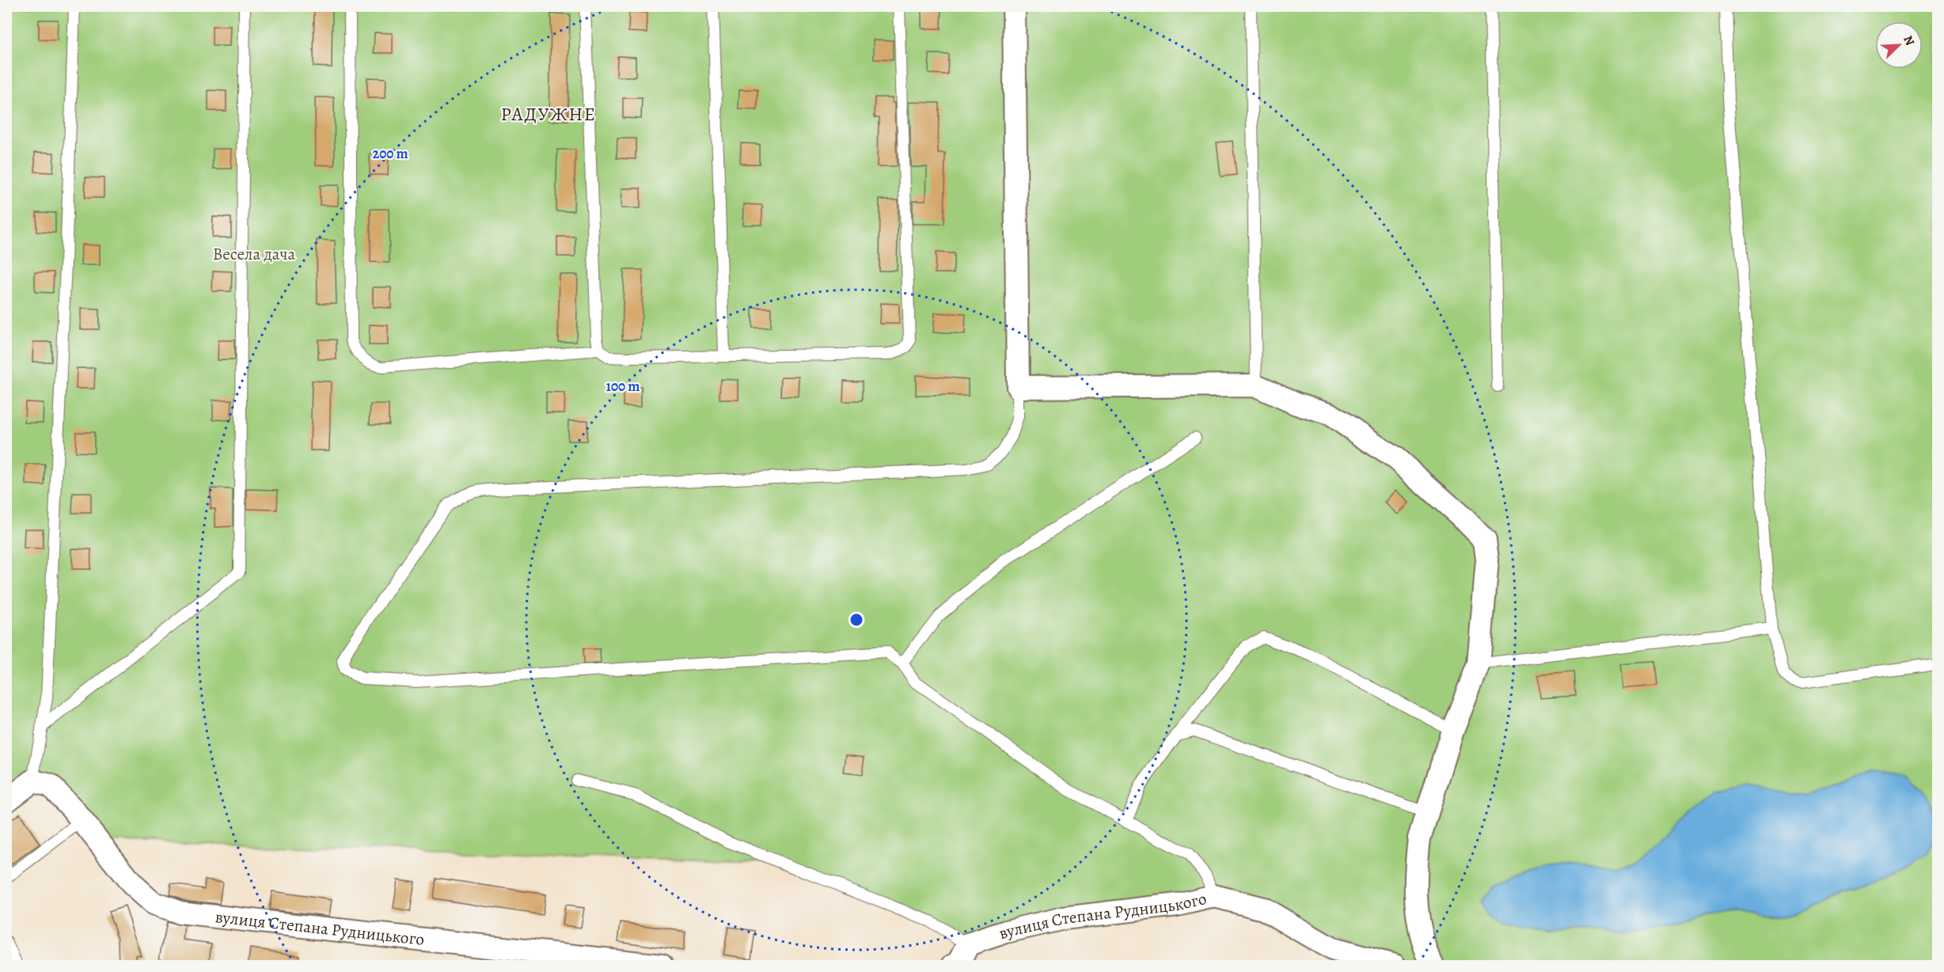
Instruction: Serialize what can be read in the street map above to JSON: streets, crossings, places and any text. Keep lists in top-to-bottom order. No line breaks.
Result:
{"streets":{"street":["вулиця Степана Рудницького"]},"districts":["РАДУЖНЕ"],"parks":["Весела дача"],"north":"top right","rings":["200 m","100 m"]}
